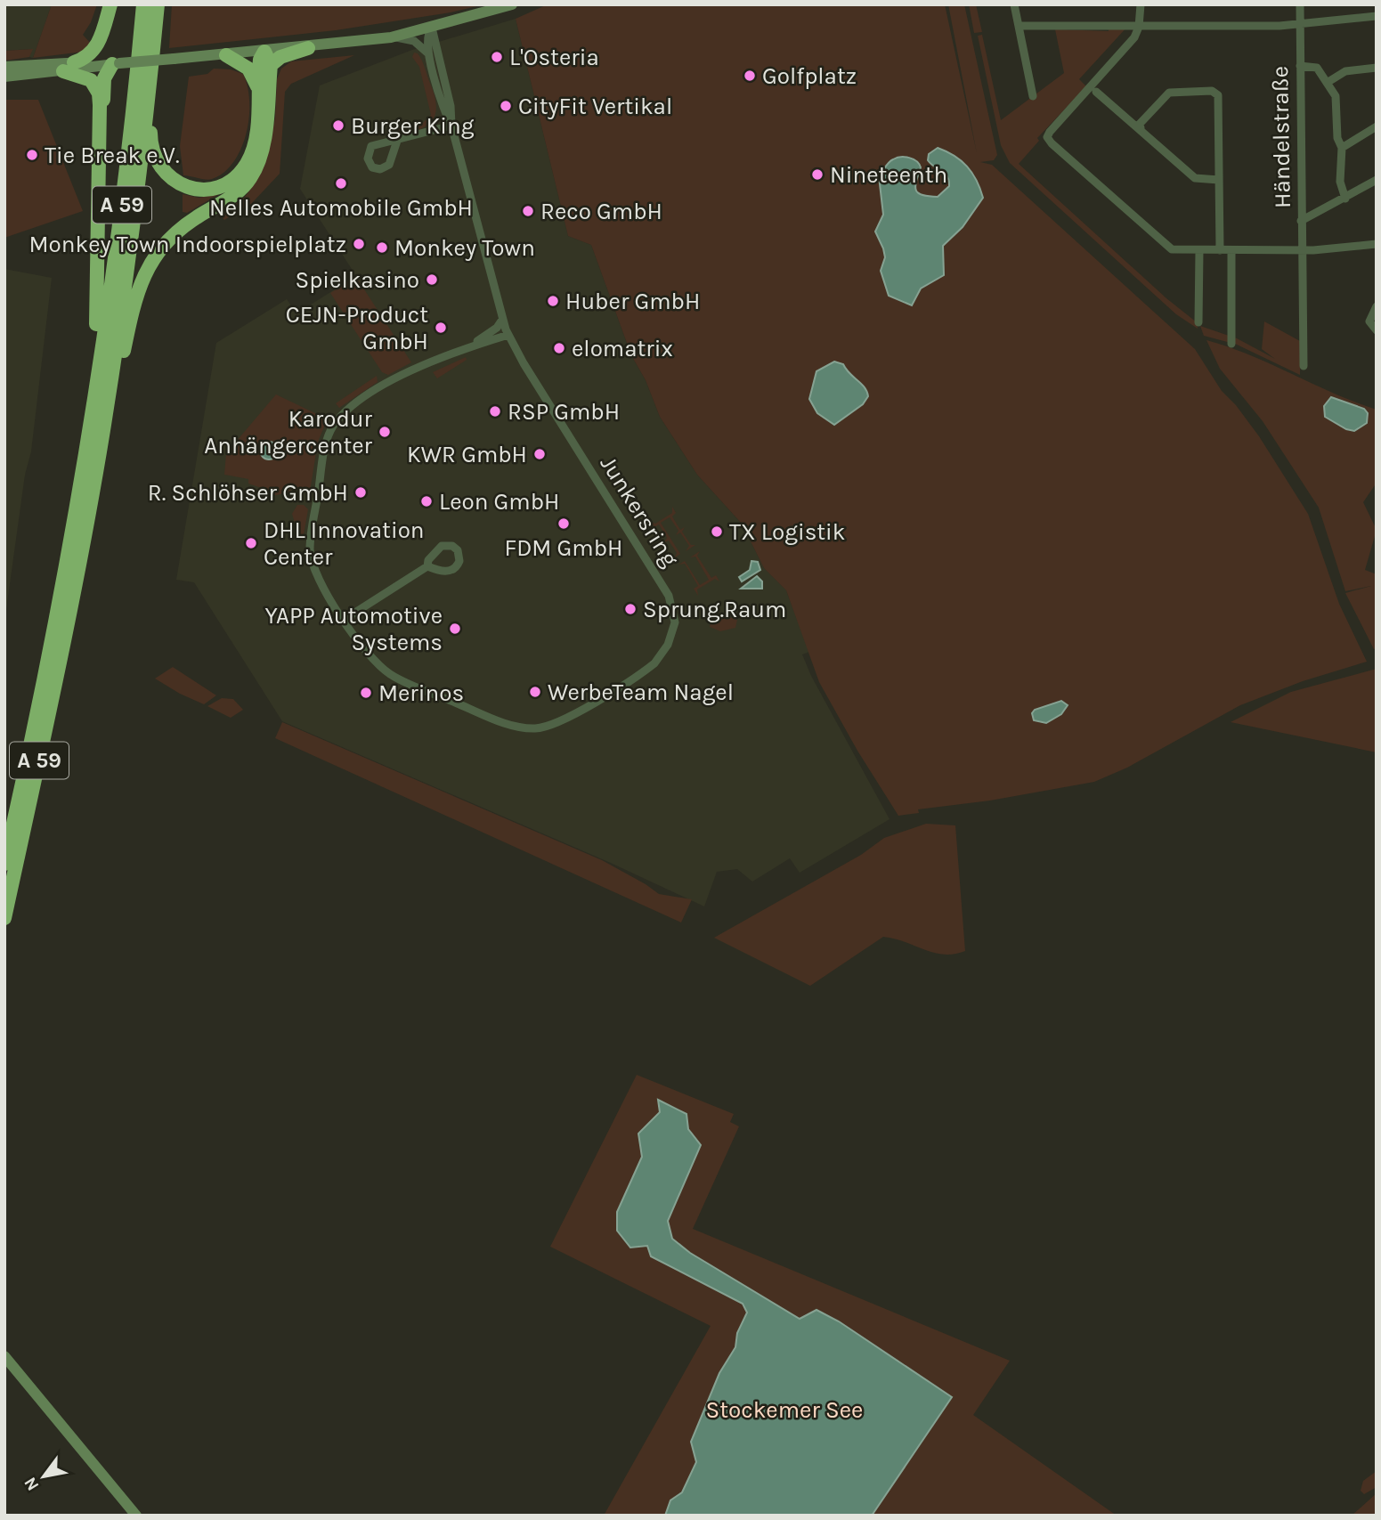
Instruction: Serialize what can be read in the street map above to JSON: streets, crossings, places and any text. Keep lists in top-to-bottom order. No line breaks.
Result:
{"streets":{"highway":["A 59"],"street":["Händelstraße","Junkersring"]},"parks":["Stockemer See"],"places":["L'Osteria","Golfplatz","CityFit Vertikal","Burger King","Tie Break e.V.","Nineteenth","Nelles Automobile GmbH","Reco GmbH","Monkey Town Indoorspielplatz","Monkey Town","Spielkasino","Huber GmbH","CEJN-Product GmbH","elomatrix","RSP GmbH","Karodur Anhängercenter","KWR GmbH","R. Schlöhser GmbH","Leon GmbH","FDM GmbH","TX Logistik","DHL Innovation Center","Sprung.Raum","YAPP Automotive Systems","WerbeTeam Nagel","Merinos"],"north":"bottom left"}
